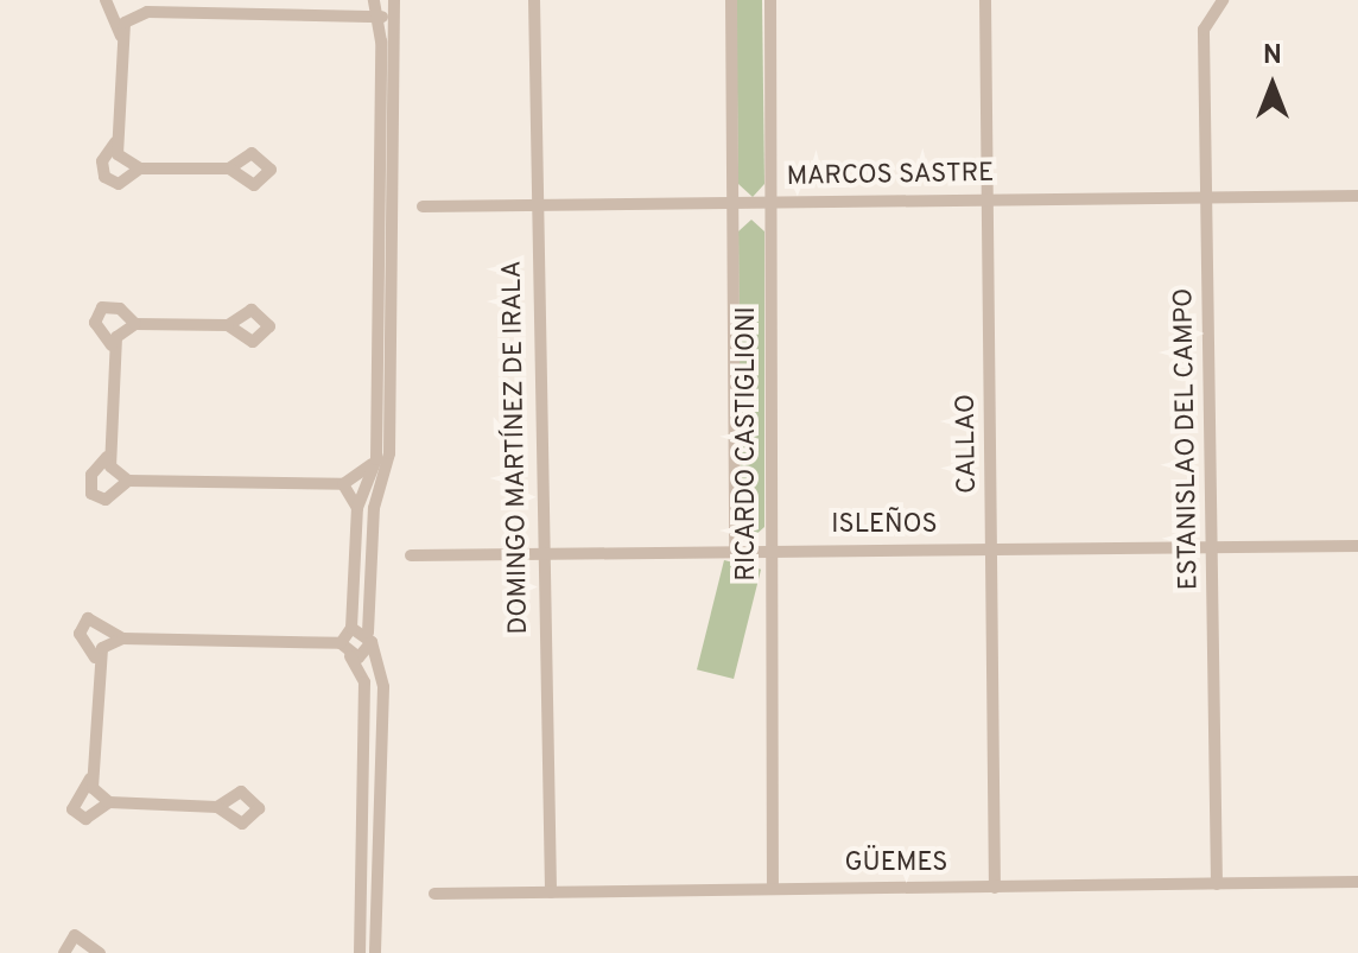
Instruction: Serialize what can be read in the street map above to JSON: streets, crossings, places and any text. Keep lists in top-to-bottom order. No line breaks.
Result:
{"streets":{"street":["MARCOS SASTRE","ESTANISLAO DEL CAMPO","RICARDO CASTIGLIONI","CALLAO","DOMINGO MARTÍNEZ DE IRALA","ISLEÑOS","GÜEMES"]},"crossings":[["MARCOS SASTRE","ESTANISLAO DEL CAMPO"],["MARCOS SASTRE","RICARDO CASTIGLIONI"],["MARCOS SASTRE","CALLAO"],["MARCOS SASTRE","DOMINGO MARTÍNEZ DE IRALA"],["ESTANISLAO DEL CAMPO","ISLEÑOS"],["ESTANISLAO DEL CAMPO","GÜEMES"],["RICARDO CASTIGLIONI","ISLEÑOS"],["RICARDO CASTIGLIONI","GÜEMES"],["CALLAO","ISLEÑOS"],["CALLAO","GÜEMES"],["DOMINGO MARTÍNEZ DE IRALA","ISLEÑOS"],["DOMINGO MARTÍNEZ DE IRALA","GÜEMES"]],"north":"top"}
